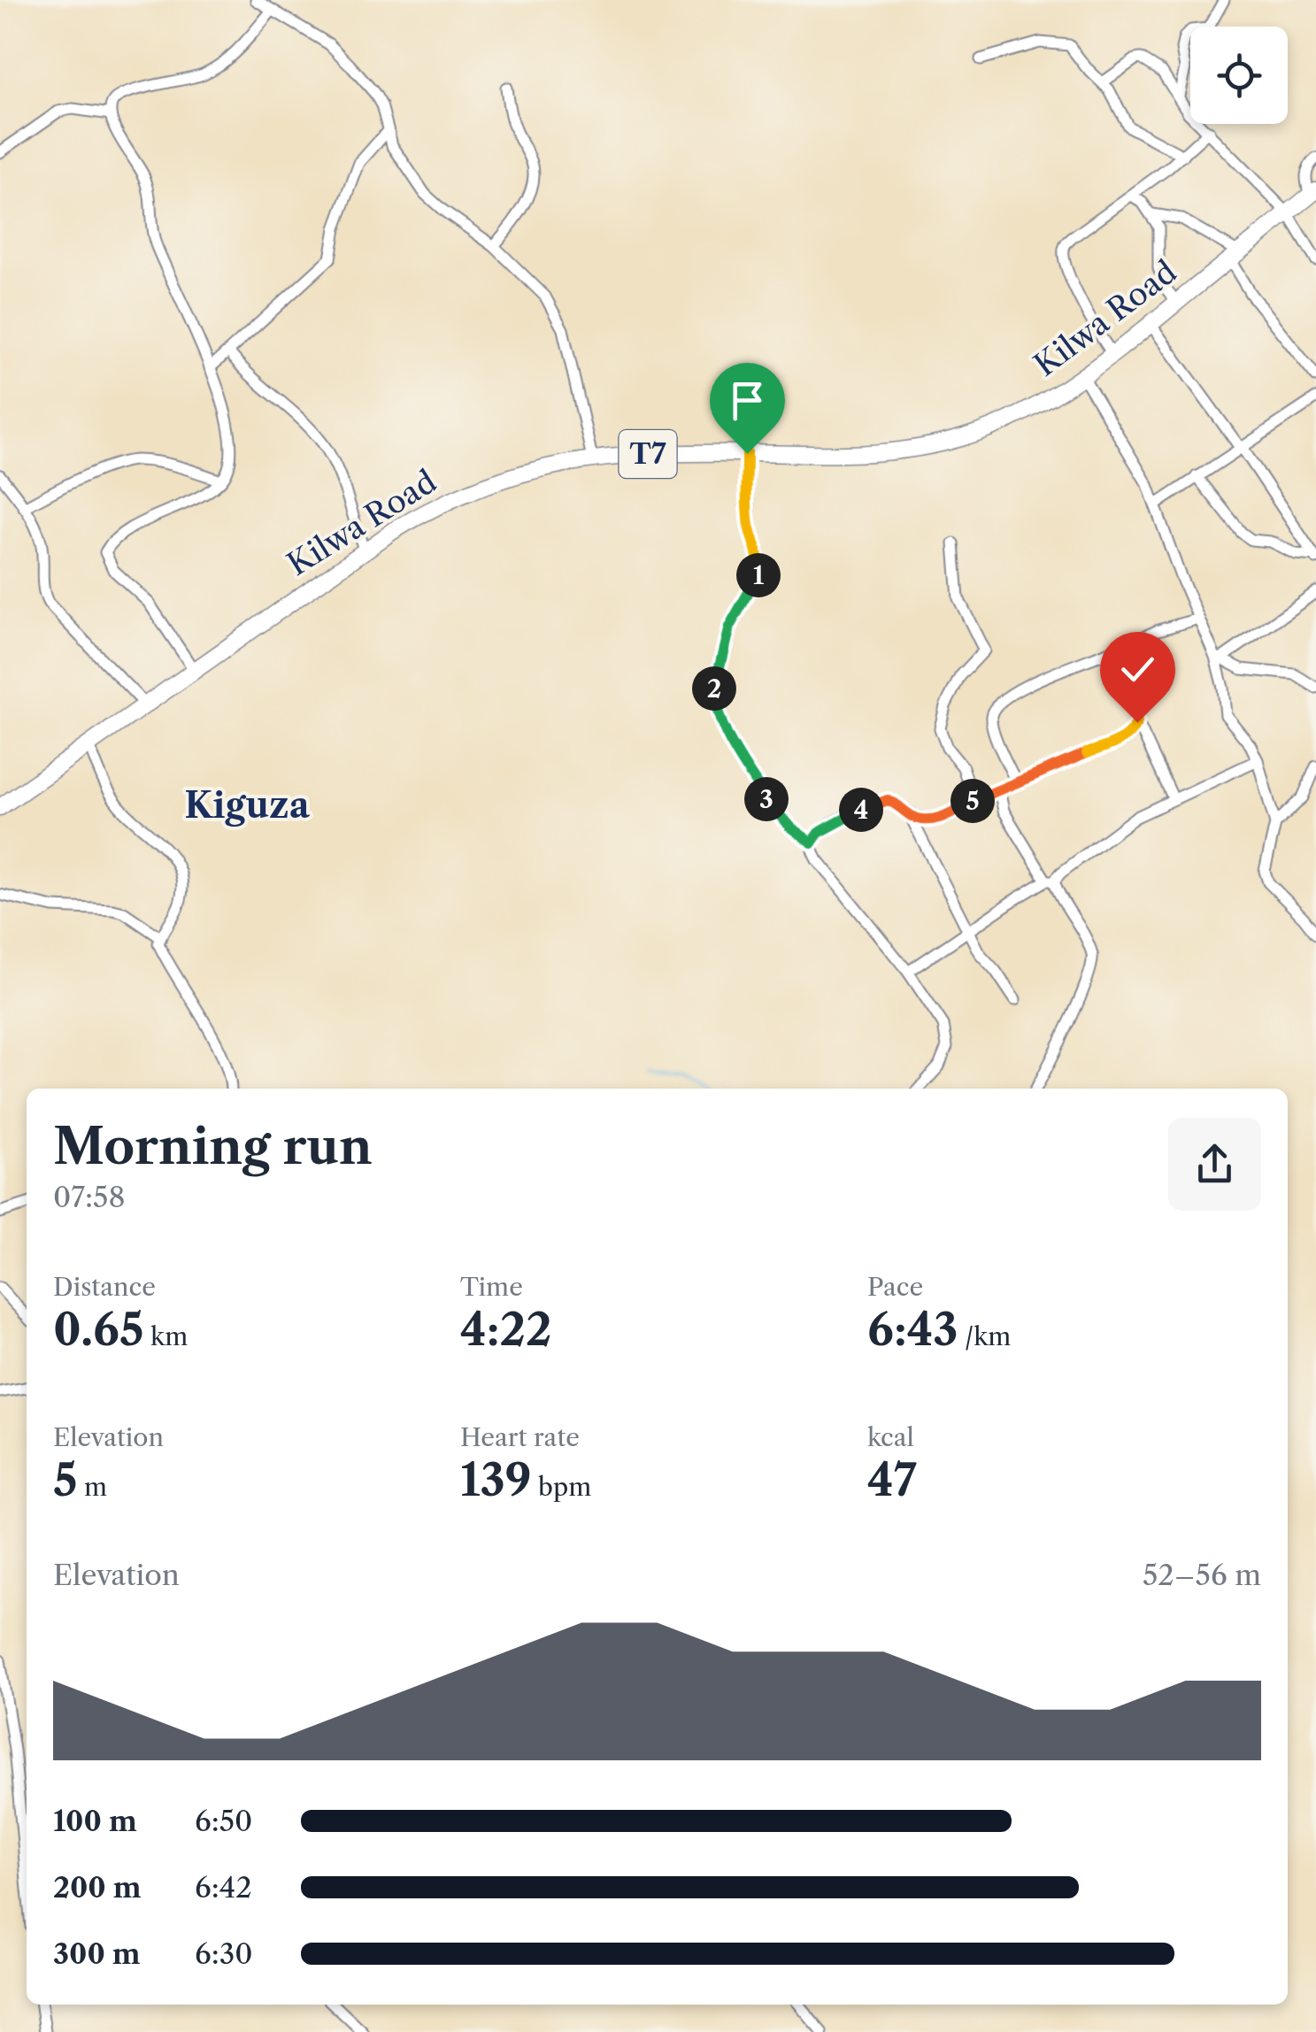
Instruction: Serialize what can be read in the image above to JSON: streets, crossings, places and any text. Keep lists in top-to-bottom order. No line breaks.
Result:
{"streets":{"highway":["Kilwa Road","T7"]},"districts":["Kiguza"],"page":{"pins":["1","2","3","5","4"],"heading":["Morning run","07:58"],"stats":[["Distance","0.65 km"],["Time","4:22"],["Pace","6:43 /km"],["Elevation","5 m"],["Heart rate","139 bpm"],["kcal","47"]],"chart":["Elevation","52–56 m"],"list":[{"name":"100 m","note":"6:50"},{"name":"200 m","note":"6:42"},{"name":"300 m","note":"6:30"}]}}
